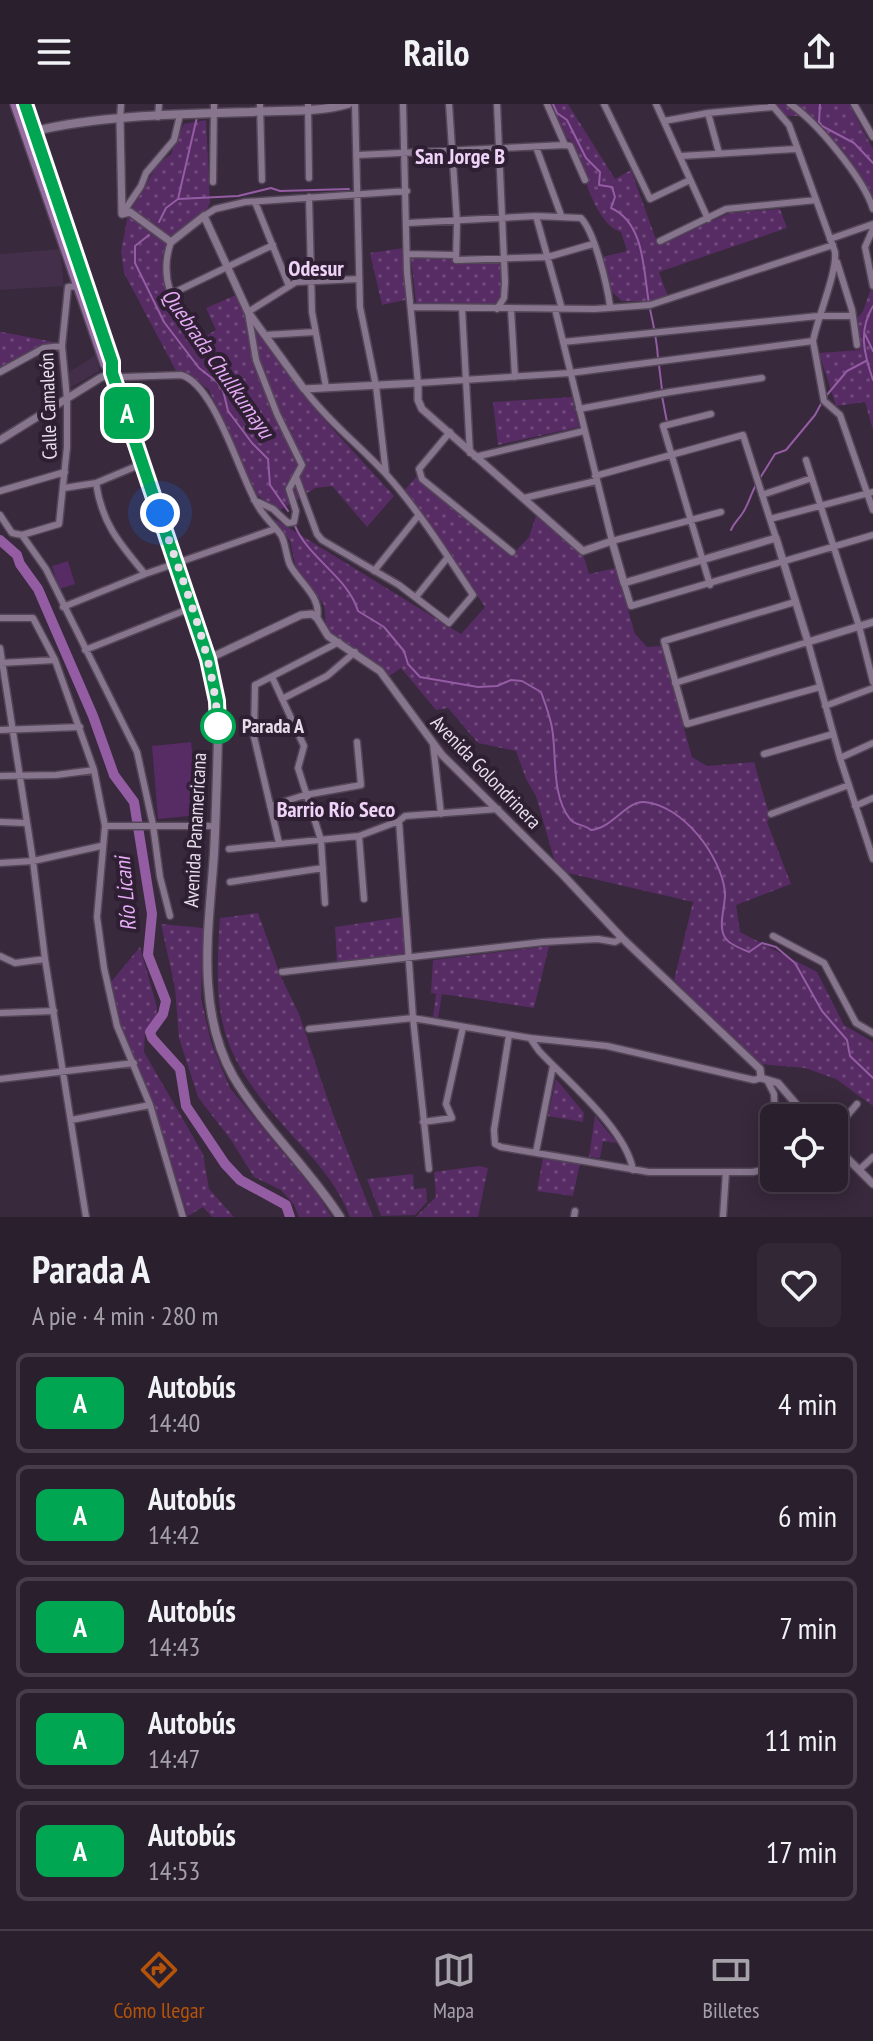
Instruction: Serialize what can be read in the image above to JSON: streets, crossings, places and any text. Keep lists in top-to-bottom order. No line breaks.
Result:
{"streets":{"main road":["Avenida Panamericana"],"street":["Calle Camaleón","Avenida Golondrinera"]},"crossings":[["Calle Camaleón","Avenida Panamericana"],["Avenida Golondrinera","Avenida Panamericana"]],"districts":["San Jorge B","Odesur","Barrio Río Seco"],"water":["Quebrada Chullkumayu","Río Licani"],"places":["Parada A"],"lines":["bus line A"],"page":{"header":"Railo","on_map":"A","heading":["Parada A","A pie · 4 min · 280 m"],"list":[{"mark":"A","name":"Autobús","note":"14:40","value":"4 min"},{"mark":"A","name":"Autobús","note":"14:42","value":"6 min"},{"mark":"A","name":"Autobús","note":"14:43","value":"7 min"},{"mark":"A","name":"Autobús","note":"14:47","value":"11 min"},{"mark":"A","name":"Autobús","note":"14:53","value":"17 min"}],"tabs":["Cómo llegar","Mapa","Billetes"]}}
